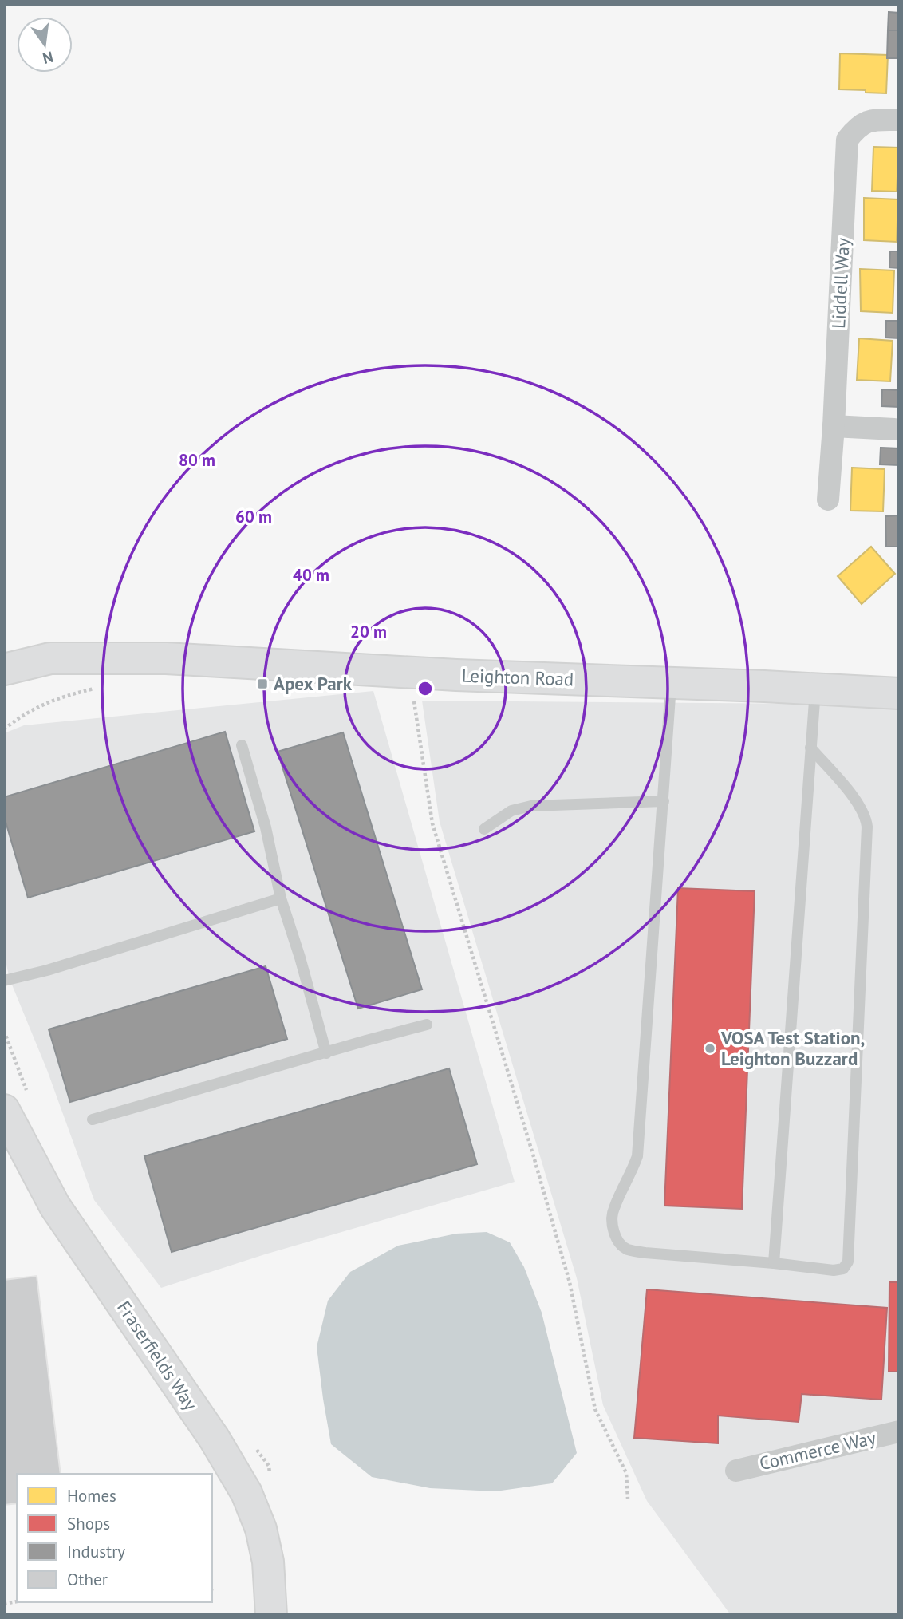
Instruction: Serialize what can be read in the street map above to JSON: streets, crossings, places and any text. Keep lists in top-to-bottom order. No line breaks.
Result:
{"streets":{"street":["Liddell Way","Leighton Road","Fraserfields Way","Commerce Way"]},"places":{"transit":["Apex Park"],"other":["VOSA Test Station, Leighton Buzzard"]},"legend":["Homes","Shops","Industry","Other"],"north":"bottom","rings":["80 m","60 m","40 m","20 m"]}
